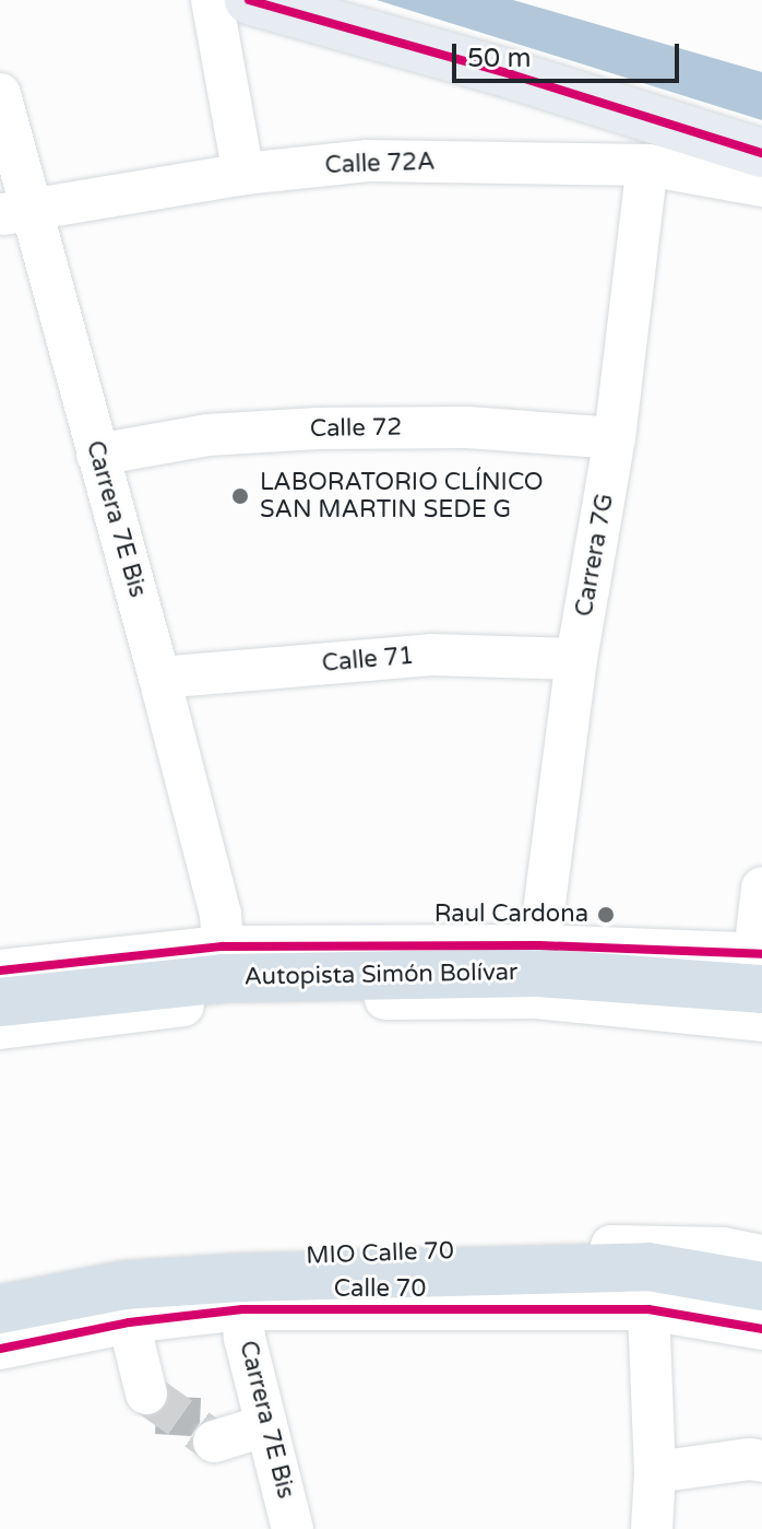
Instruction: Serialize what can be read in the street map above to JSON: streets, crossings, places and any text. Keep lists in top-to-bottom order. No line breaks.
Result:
{"streets":{"highway":["Autopista Simón Bolívar"],"street":["Calle 72A","Calle 72","Carrera 7E Bis","Carrera 7G","Calle 71","MIO Calle 70","Calle 70"]},"crossings":[["Calle 72A","Carrera 7E Bis"],["Calle 72A","Carrera 7G"],["Calle 72","Carrera 7E Bis"],["Calle 72","Carrera 7G"],["Carrera 7E Bis","Calle 71"],["Carrera 7E Bis","Calle 70"],["Carrera 7G","Calle 71"]],"places":["LABORATORIO CLÍNICO SAN MARTIN SEDE G","Raul Cardona"],"scale_bar":"50 m"}
